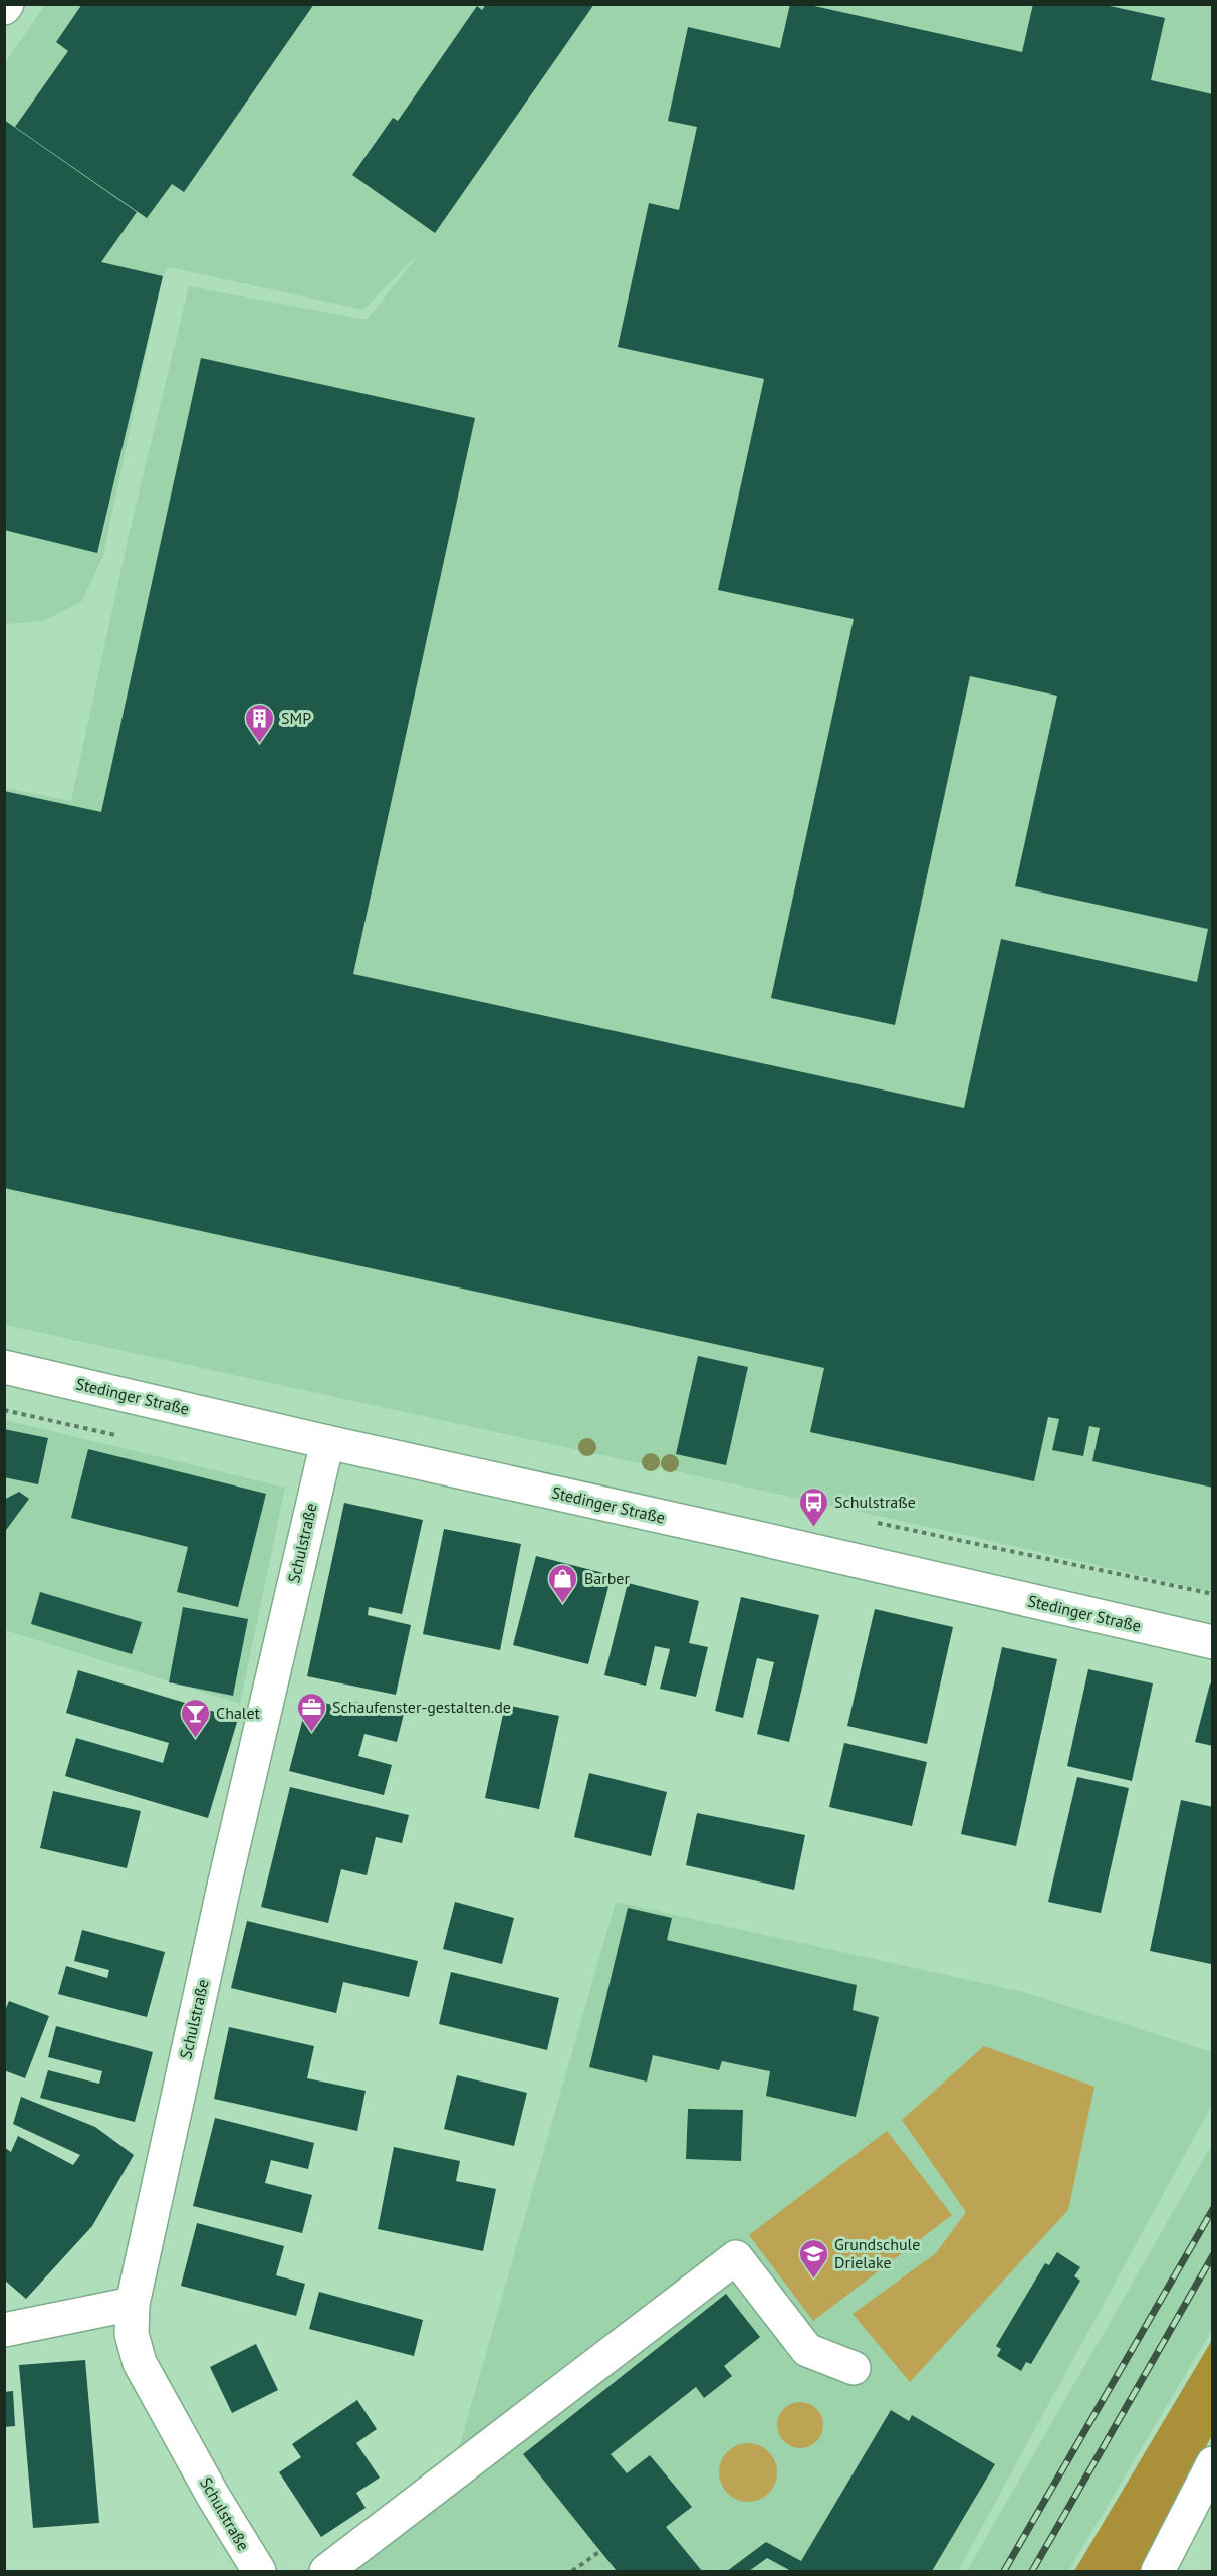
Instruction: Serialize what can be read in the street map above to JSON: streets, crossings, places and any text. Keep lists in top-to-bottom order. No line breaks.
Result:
{"streets":{"street":["Stedinger Straße","Schulstraße"]},"crossings":[["Stedinger Straße","Schulstraße"]],"places":{"building":["SMP"],"bus stop":["Schulstraße"],"shop":["Barber"],"office":["Schaufenster-gestalten.de"],"bar":["Chalet"],"school or university":["Grundschule Drielake"]}}
